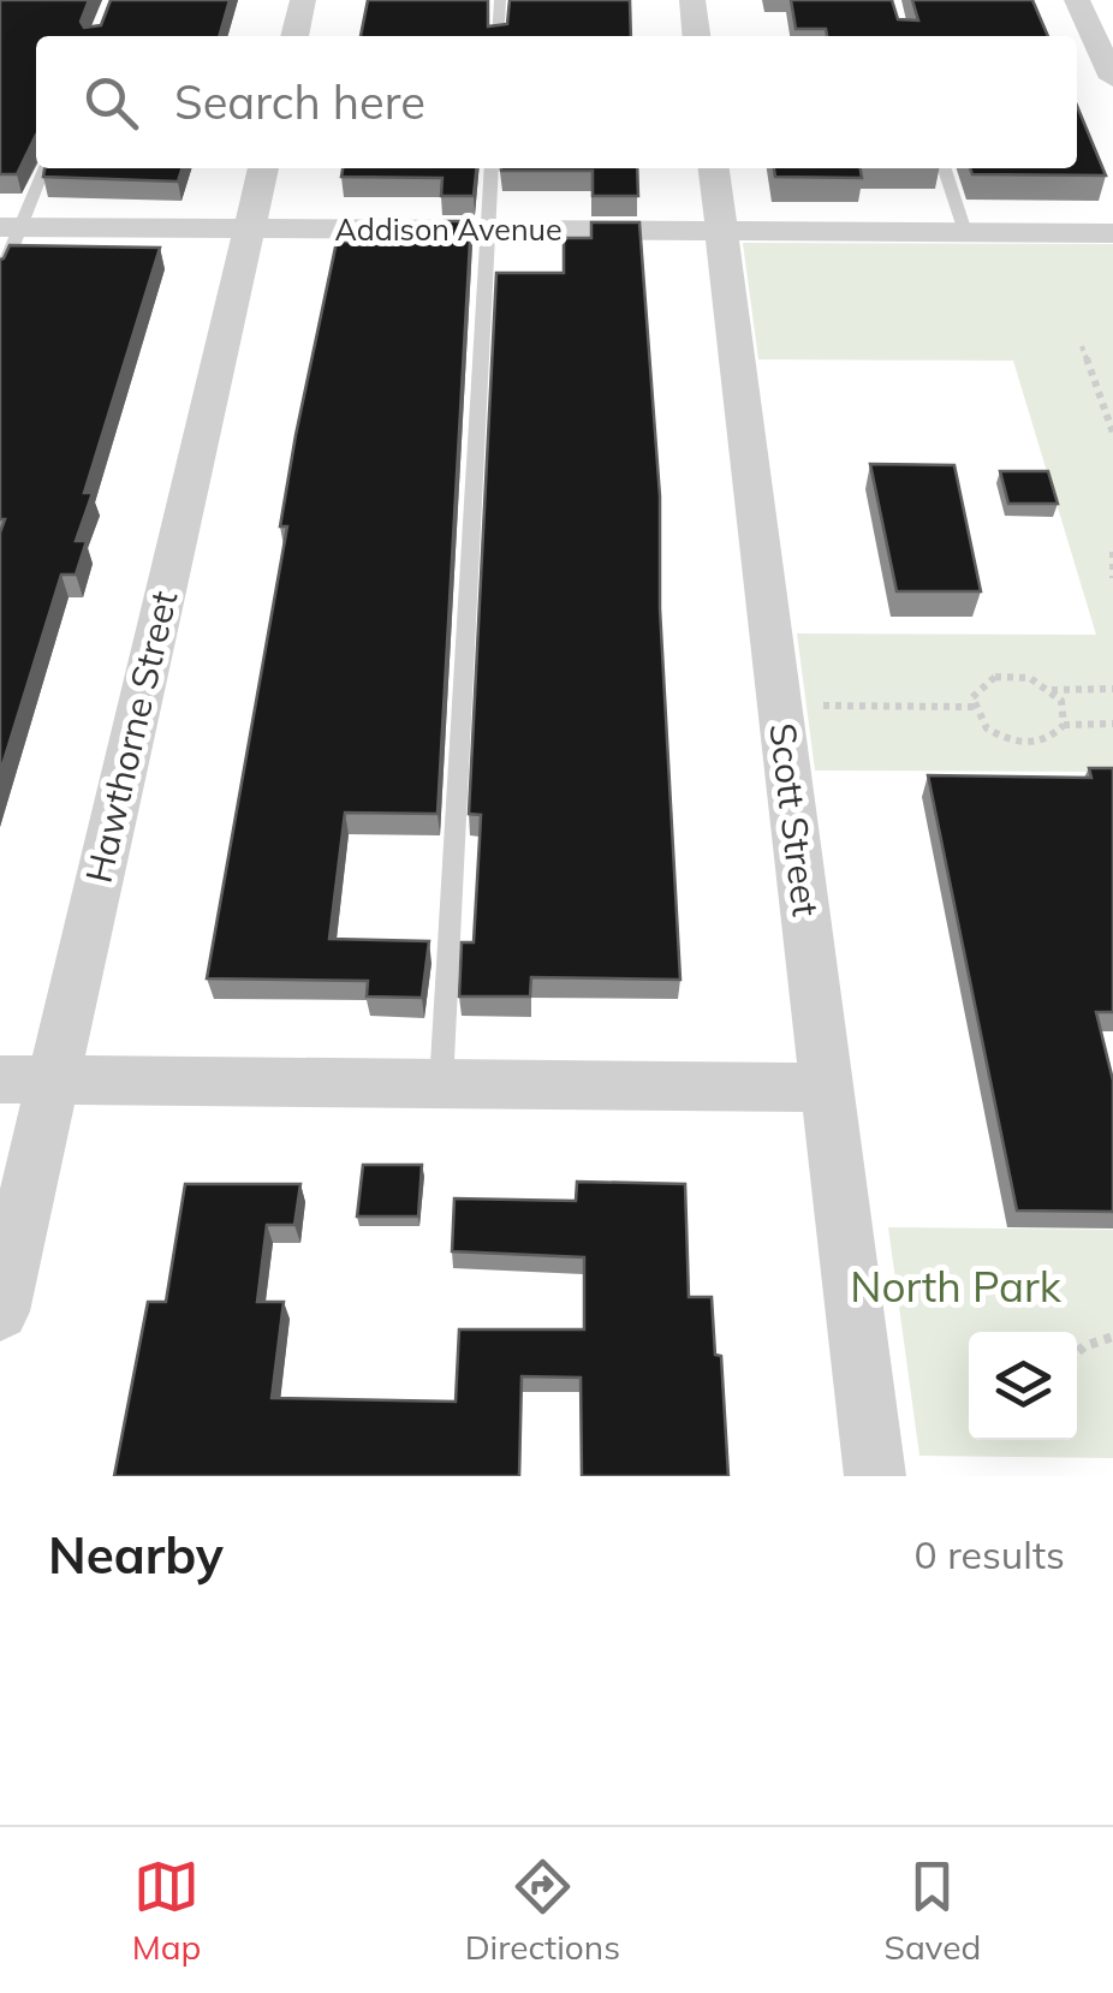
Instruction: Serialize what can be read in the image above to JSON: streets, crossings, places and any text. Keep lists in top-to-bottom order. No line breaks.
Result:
{"streets":{"street":["Addison Avenue","Hawthorne Street","Scott Street"]},"crossings":[["Addison Avenue","Hawthorne Street"],["Addison Avenue","Scott Street"]],"parks":["North Park"],"page":{"search":"Search here","heading":["Nearby","0 results"],"nav":["Map","Directions","Saved"]}}
